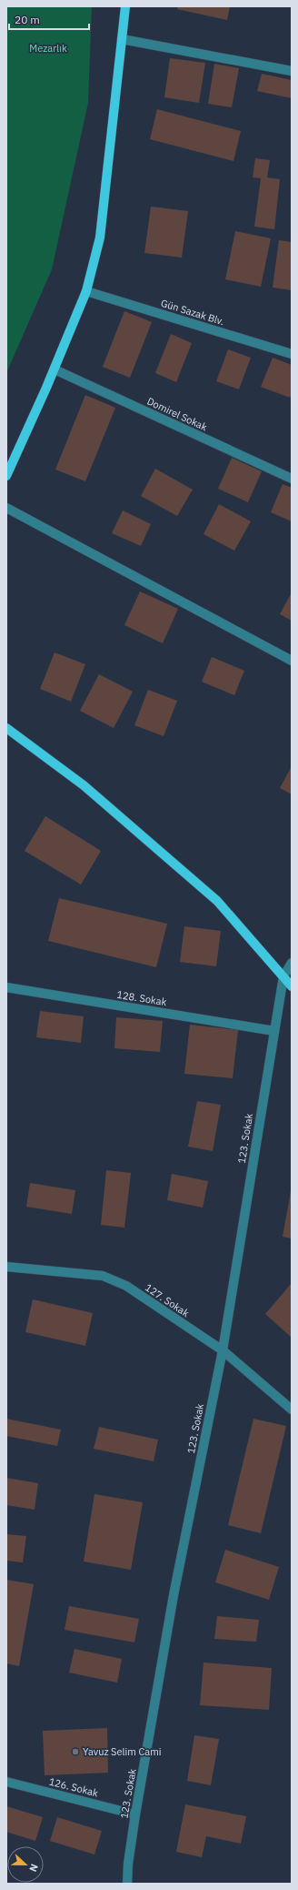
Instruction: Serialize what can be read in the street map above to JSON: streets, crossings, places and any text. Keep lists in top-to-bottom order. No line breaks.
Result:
{"streets":{"street":["Gün Sazak Blv.","Domirel Sokak","128. Sokak","123. Sokak","127. Sokak","126. Sokak"]},"crossings":[["128. Sokak","123. Sokak"],["123. Sokak","127. Sokak"],["123. Sokak","126. Sokak"]],"parks":["Mezarlık"],"places":["Yavuz Selim Cami"],"scale_bar":"20 m","north":"right"}
